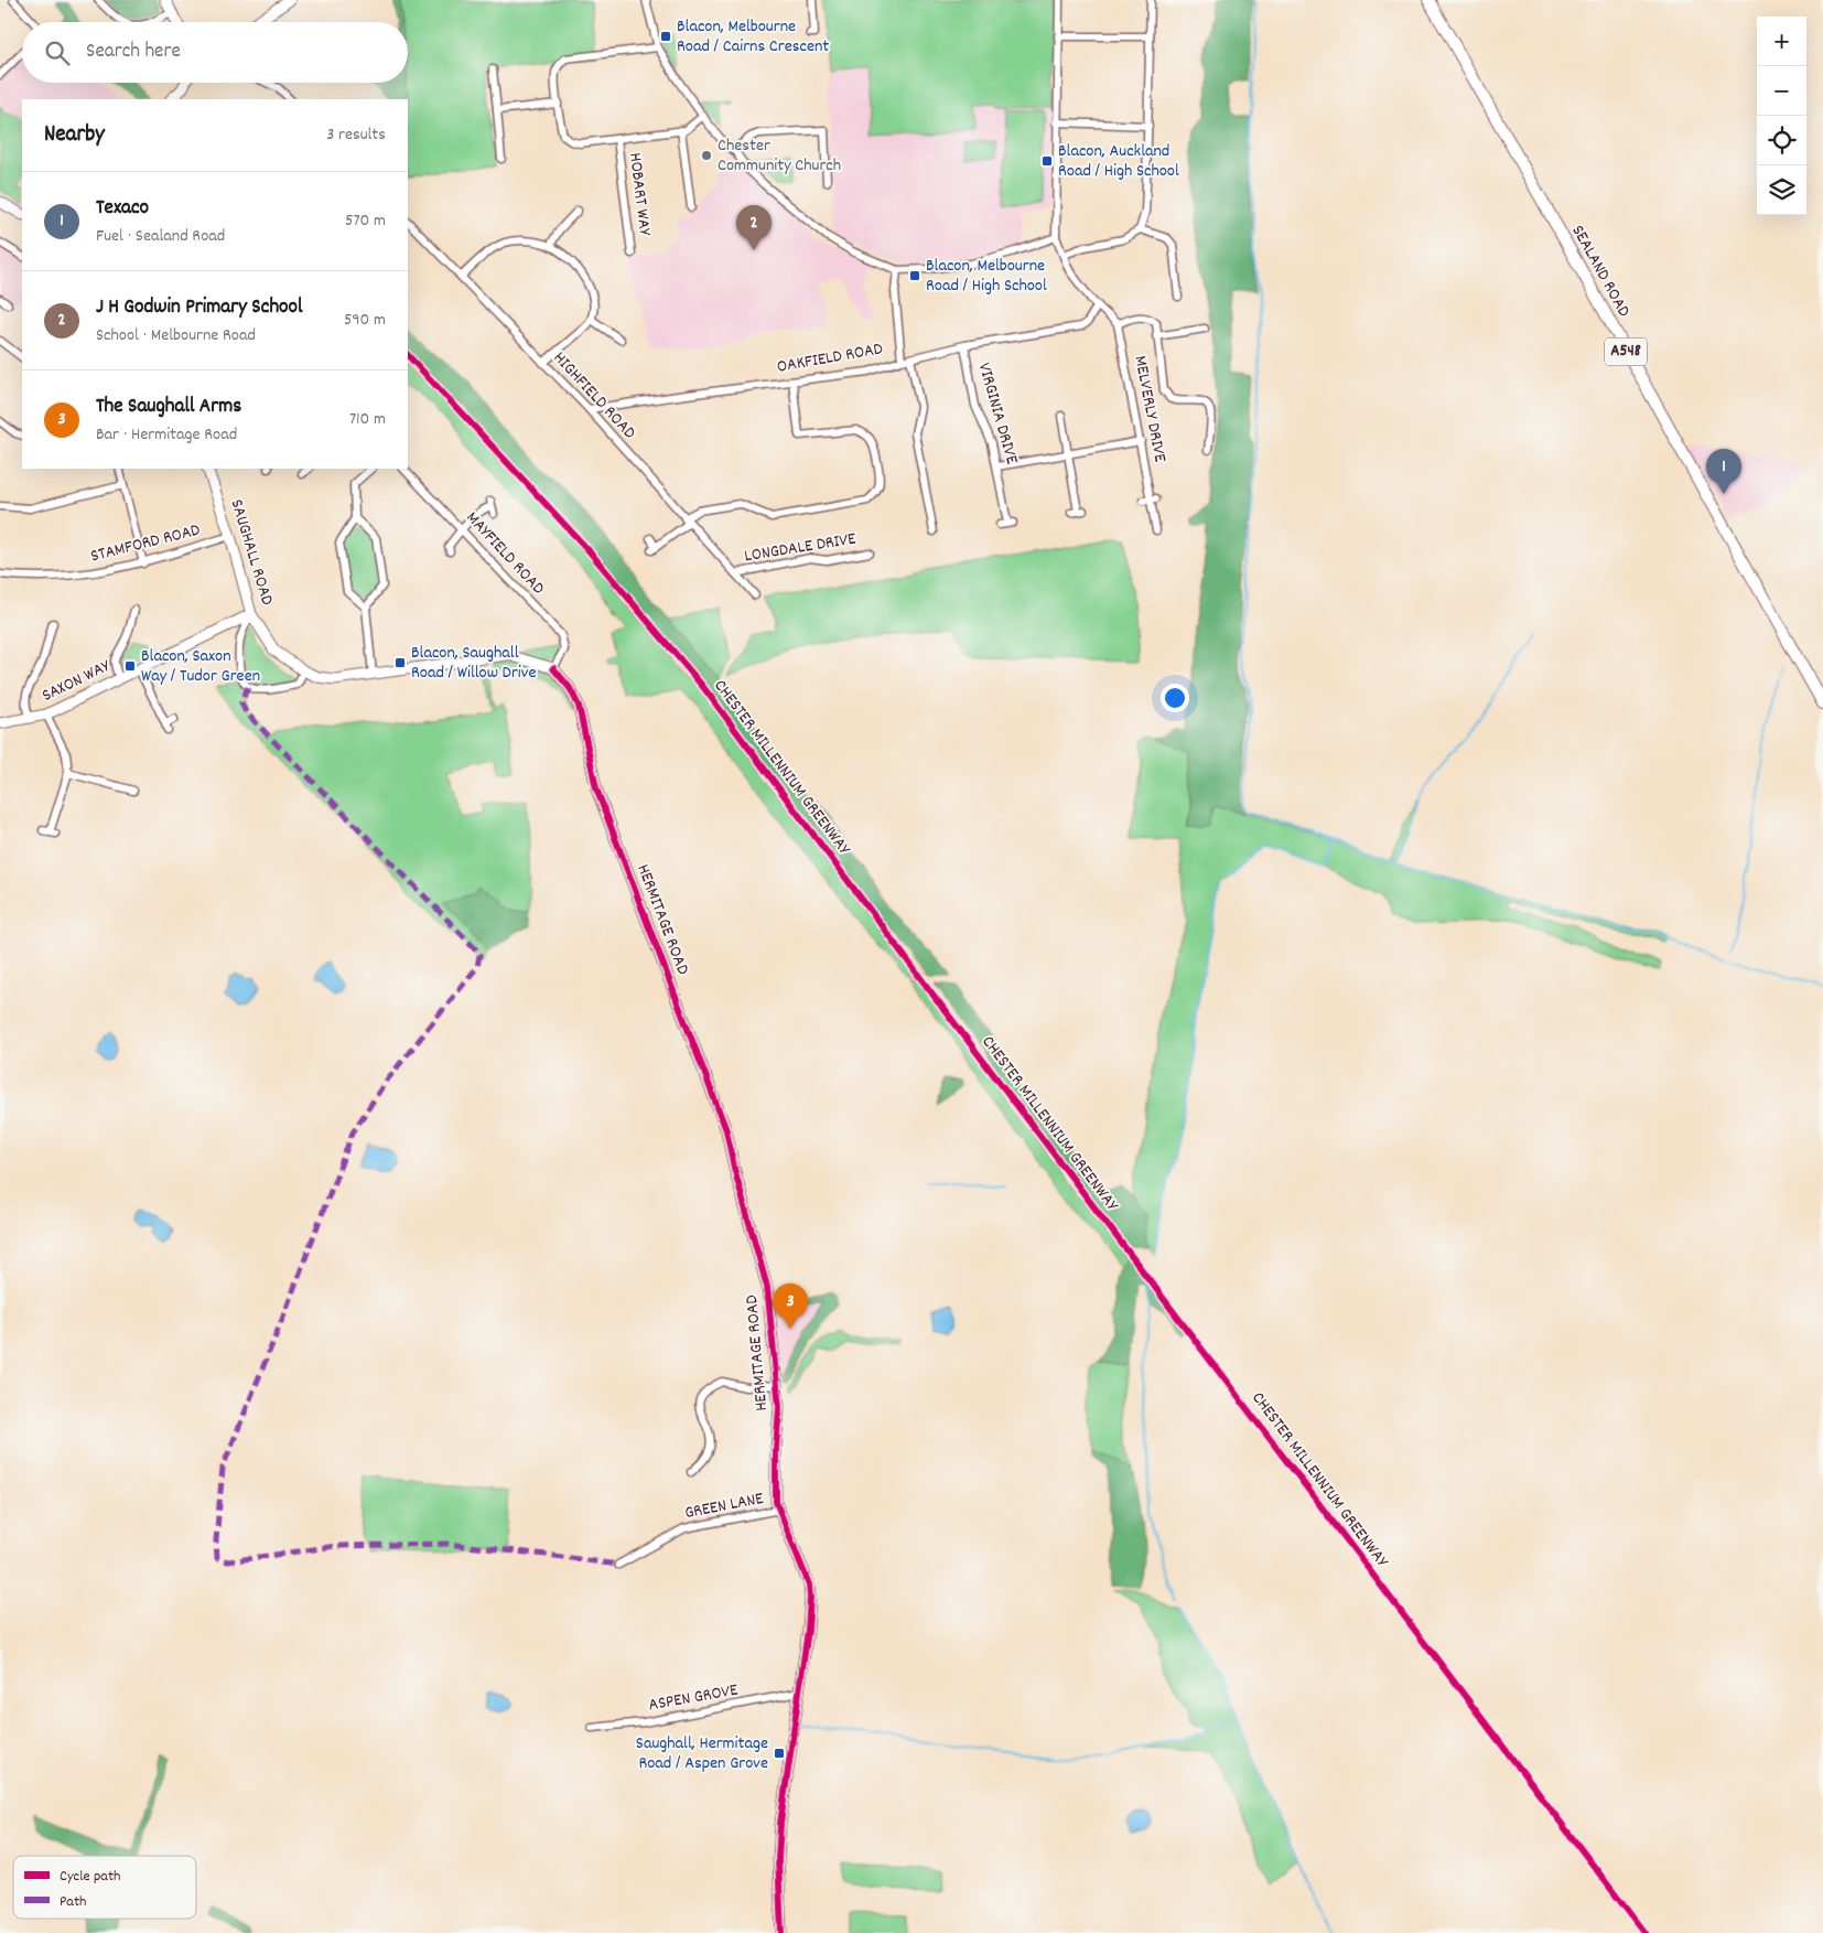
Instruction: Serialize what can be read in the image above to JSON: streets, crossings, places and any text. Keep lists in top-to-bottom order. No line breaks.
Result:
{"streets":{"main road":["SEALAND ROAD","A548"],"street":["HOBART WAY","OAKFIELD ROAD","HIGHFIELD ROAD","MELVERLY DRIVE","VIRGINIA DRIVE","STAMFORD ROAD","LONGDALE DRIVE","SAUGHALL ROAD","MAYFIELD ROAD","SAXON WAY","HERMITAGE ROAD","GREEN LANE","ASPEN GROVE"],"cycle path":["CHESTER MILLENNIUM GREENWAY"]},"crossings":[["OAKFIELD ROAD","HIGHFIELD ROAD"],["OAKFIELD ROAD","VIRGINIA DRIVE"],["HIGHFIELD ROAD","LONGDALE DRIVE"],["STAMFORD ROAD","SAUGHALL ROAD"],["SAUGHALL ROAD","MAYFIELD ROAD"],["SAUGHALL ROAD","SAXON WAY"],["SAUGHALL ROAD","HERMITAGE ROAD"],["MAYFIELD ROAD","HERMITAGE ROAD"],["HERMITAGE ROAD","GREEN LANE"],["HERMITAGE ROAD","ASPEN GROVE"]],"places":{"transit":["Blacon, Melbourne Road / Cairns Crescent","Blacon, Auckland Road / High School","Blacon, Melbourne Road / High School","Blacon, Saughall Road / Willow Drive","Blacon, Saxon Way / Tudor Green","Saughall, Hermitage Road / Aspen Grove"],"other":["Chester Community Church"]},"legend":["Cycle path","Path"],"page":{"map_buttons":["+","−"],"search":"Search here","heading":["Nearby","3 results"],"list":[{"mark":"1","name":"Texaco","note":"Fuel · Sealand Road","value":"570 m"},{"mark":"2","name":"J H Godwin Primary School","note":"School · Melbourne Road","value":"590 m"},{"mark":"3","name":"The Saughall Arms","note":"Bar · Hermitage Road","value":"710 m"}],"pins":["2","1","3"]}}
